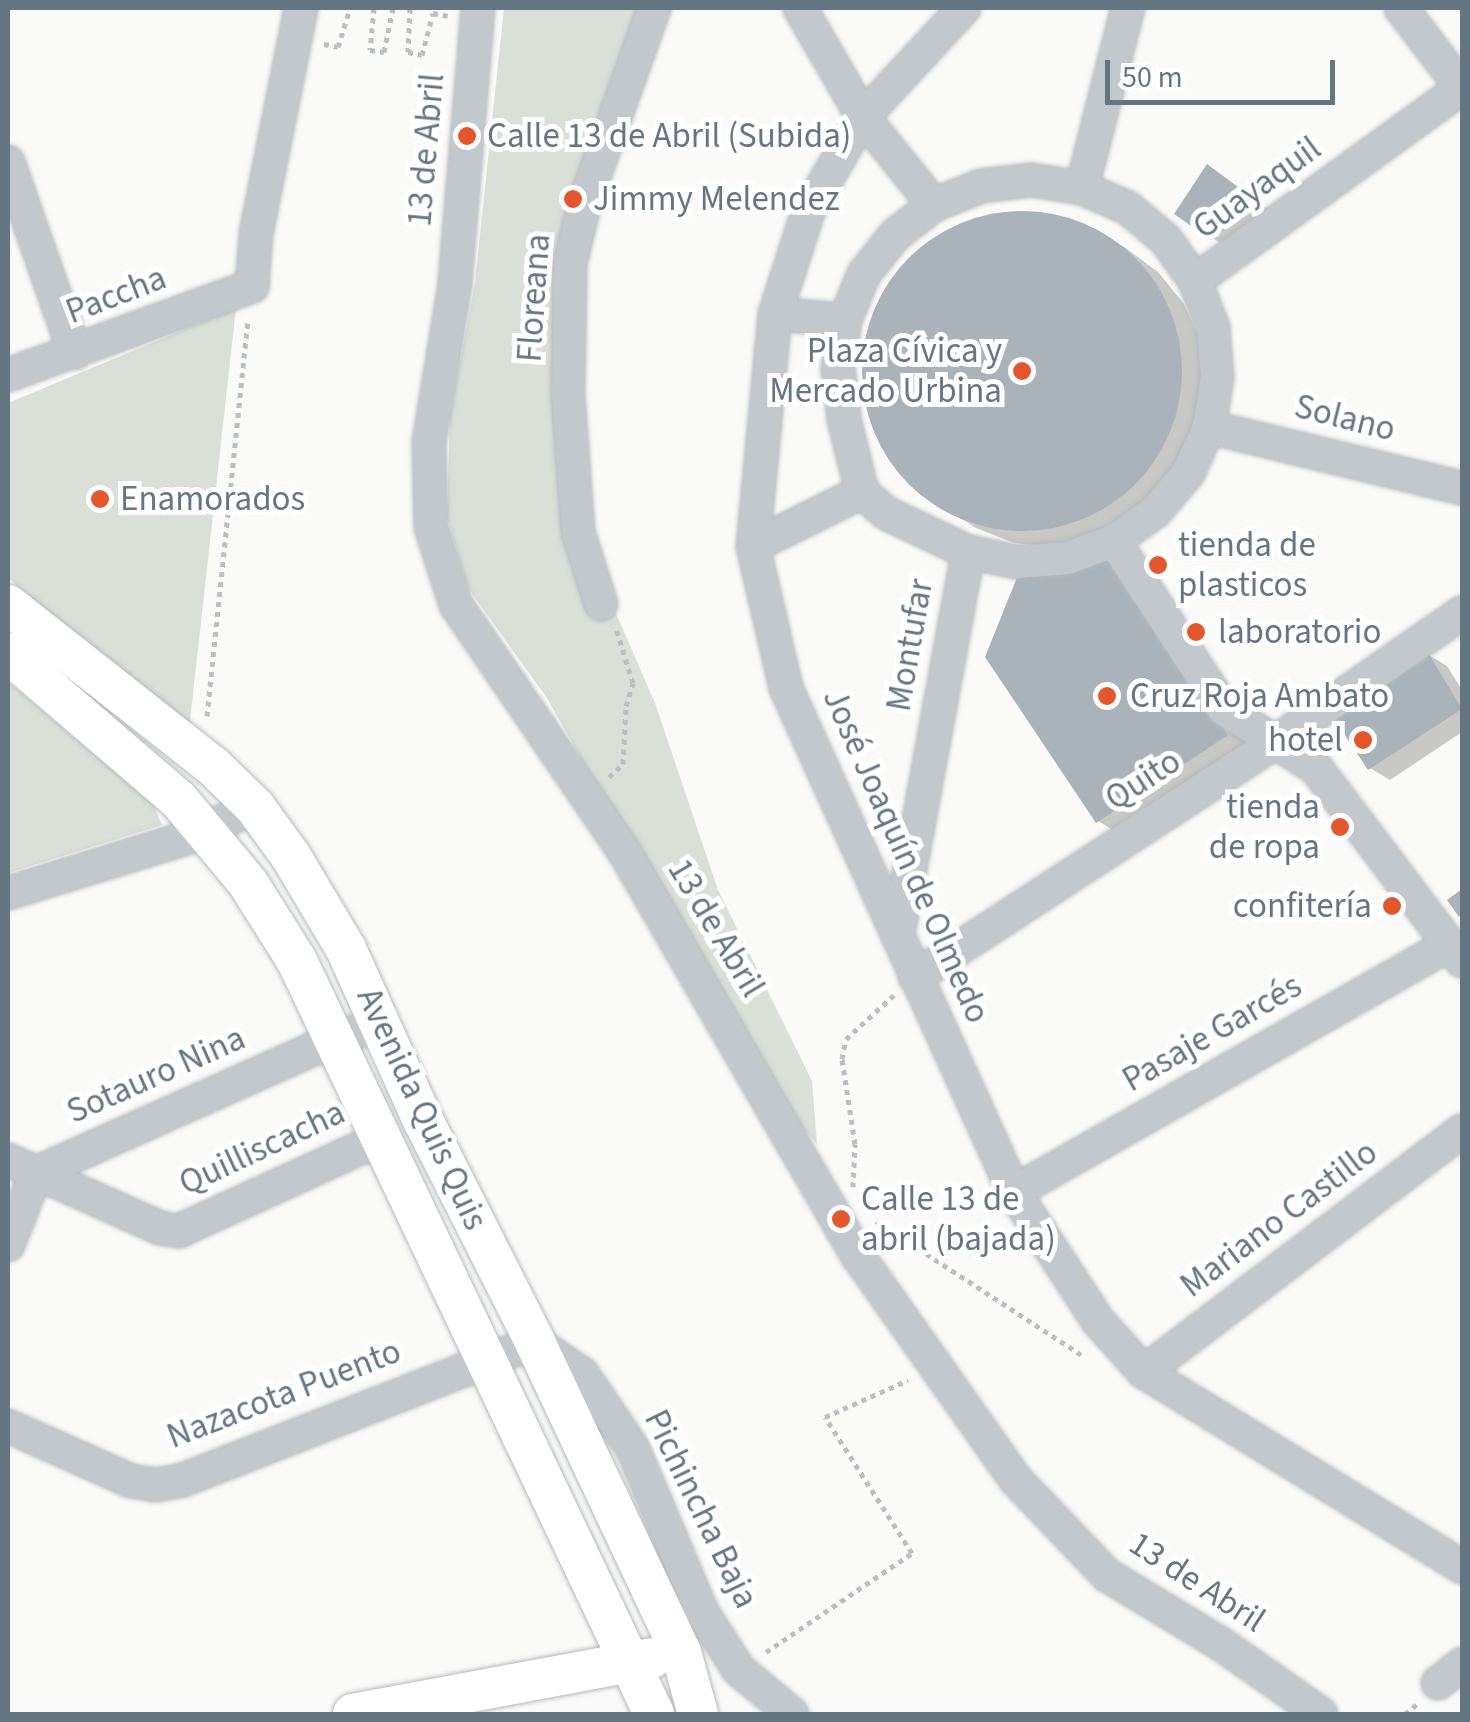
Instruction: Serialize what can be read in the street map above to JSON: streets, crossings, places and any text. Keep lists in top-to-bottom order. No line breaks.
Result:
{"streets":{"main road":["Avenida Quis Quis"],"street":["13 de Abril","Guayaquil","Paccha","Floreana","Solano","Montufar","Quito","José Joaquín de Olmedo","Pasaje Garcés","Sotauro Nina","Quilliscacha","Mariano Castillo","Nazacota Puento","Pichincha Baja"]},"crossings":[["Montufar","José Joaquín de Olmedo"],["Quito","José Joaquín de Olmedo"],["José Joaquín de Olmedo","Pasaje Garcés"],["José Joaquín de Olmedo","Mariano Castillo"],["Sotauro Nina","Avenida Quis Quis"],["Sotauro Nina","Quilliscacha"],["Avenida Quis Quis","Quilliscacha"],["Avenida Quis Quis","Nazacota Puento"],["Avenida Quis Quis","Pichincha Baja"],["Nazacota Puento","Pichincha Baja"]],"places":["Calle 13 de Abril (Subida)","Jimmy Melendez","Plaza Cívica y Mercado Urbina","Enamorados","tienda de plasticos","laboratorio","Cruz Roja Ambato","hotel","tienda de ropa","confitería","Calle 13 de abril (bajada)"],"scale_bar":"50 m"}
